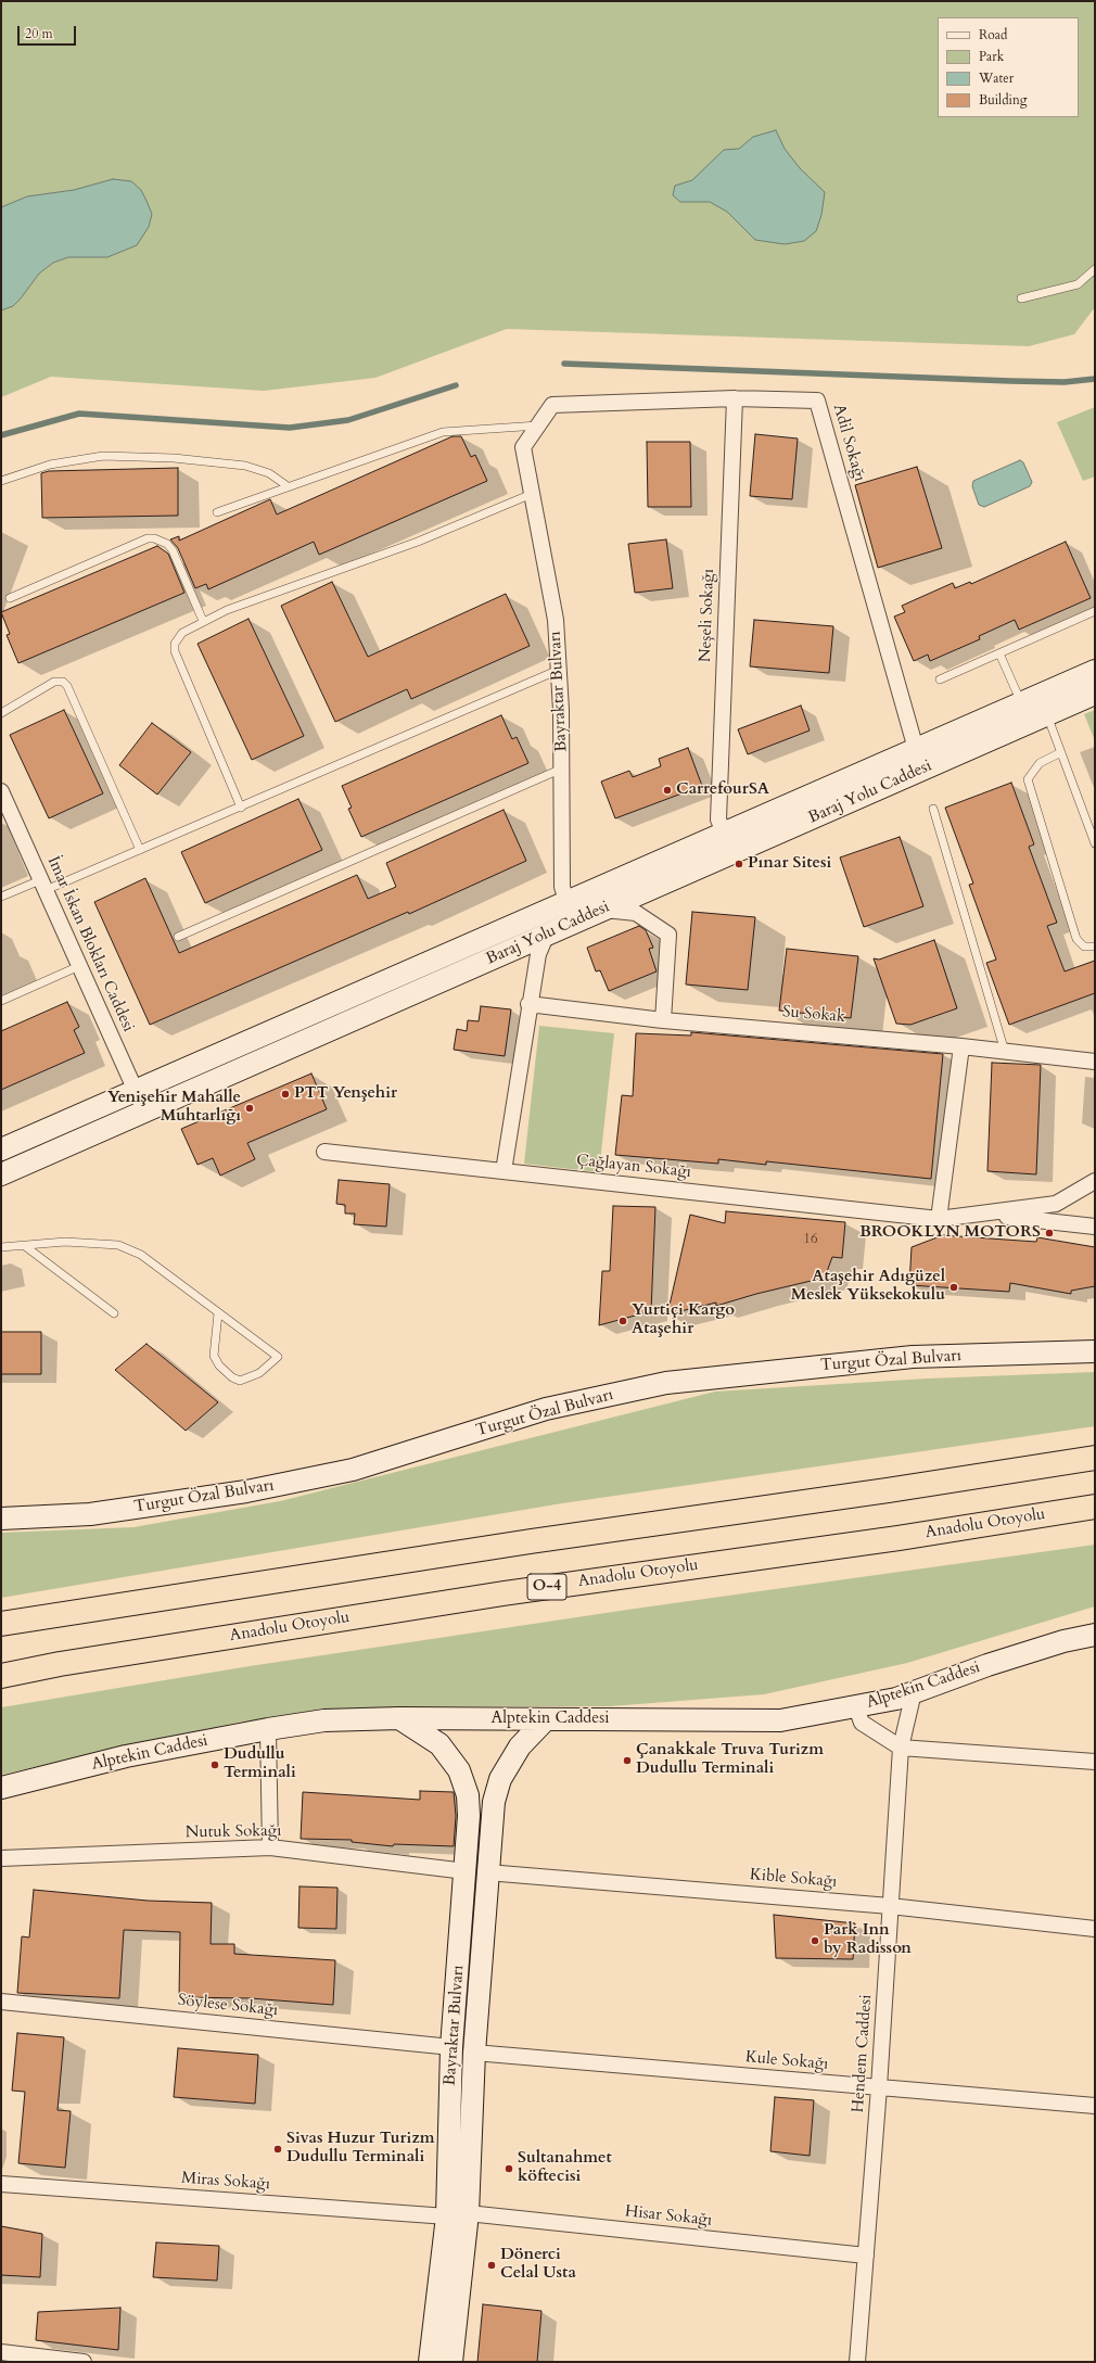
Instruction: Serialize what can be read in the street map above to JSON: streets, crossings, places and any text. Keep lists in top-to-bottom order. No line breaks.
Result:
{"streets":{"highway":["Anadolu Otoyolu","O-4"],"street":["Adil Sokağı","Neşeli Sokağı","Bayraktar Bulvarı","Baraj Yolu Caddesi","İmar İskan Blokları Caddesi","Su Sokak","Çağlayan Sokağı","Turgut Özal Bulvarı","Alptekin Caddesi","Nutuk Sokağı","Kible Sokağı","Söylese Sokağı","Hendem Caddesi","Kule Sokağı","Miras Sokağı","Hisar Sokağı"]},"crossings":[["Adil Sokağı","Neşeli Sokağı"],["Adil Sokağı","Bayraktar Bulvarı"],["Adil Sokağı","Baraj Yolu Caddesi"],["Neşeli Sokağı","Baraj Yolu Caddesi"],["Bayraktar Bulvarı","Baraj Yolu Caddesi"],["Bayraktar Bulvarı","Alptekin Caddesi"],["Bayraktar Bulvarı","Nutuk Sokağı"],["Bayraktar Bulvarı","Kible Sokağı"],["Bayraktar Bulvarı","Söylese Sokağı"],["Bayraktar Bulvarı","Kule Sokağı"],["Bayraktar Bulvarı","Miras Sokağı"],["Bayraktar Bulvarı","Hisar Sokağı"],["Baraj Yolu Caddesi","İmar İskan Blokları Caddesi"],["Alptekin Caddesi","Hendem Caddesi"],["Kible Sokağı","Hendem Caddesi"],["Hendem Caddesi","Kule Sokağı"],["Hendem Caddesi","Hisar Sokağı"]],"places":["CarrefourSA","Pınar Sitesi","PTT Yenşehir","Yenişehir Mahalle Muhtarlığı","BROOKLYN MOTORS","Ataşehir Adıgüzel Meslek Yüksekokulu","Yurtiçi Kargo Ataşehir","Çanakkale Truva Turizm Dudullu Terminali","Dudullu Terminali","Park Inn by Radisson","Sivas Huzur Turizm Dudullu Terminali","Sultanahmet köftecisi","Dönerci Celal Usta"],"house_numbers":["16"],"legend":["Road","Park","Water","Building"],"scale_bar":"20 m"}
